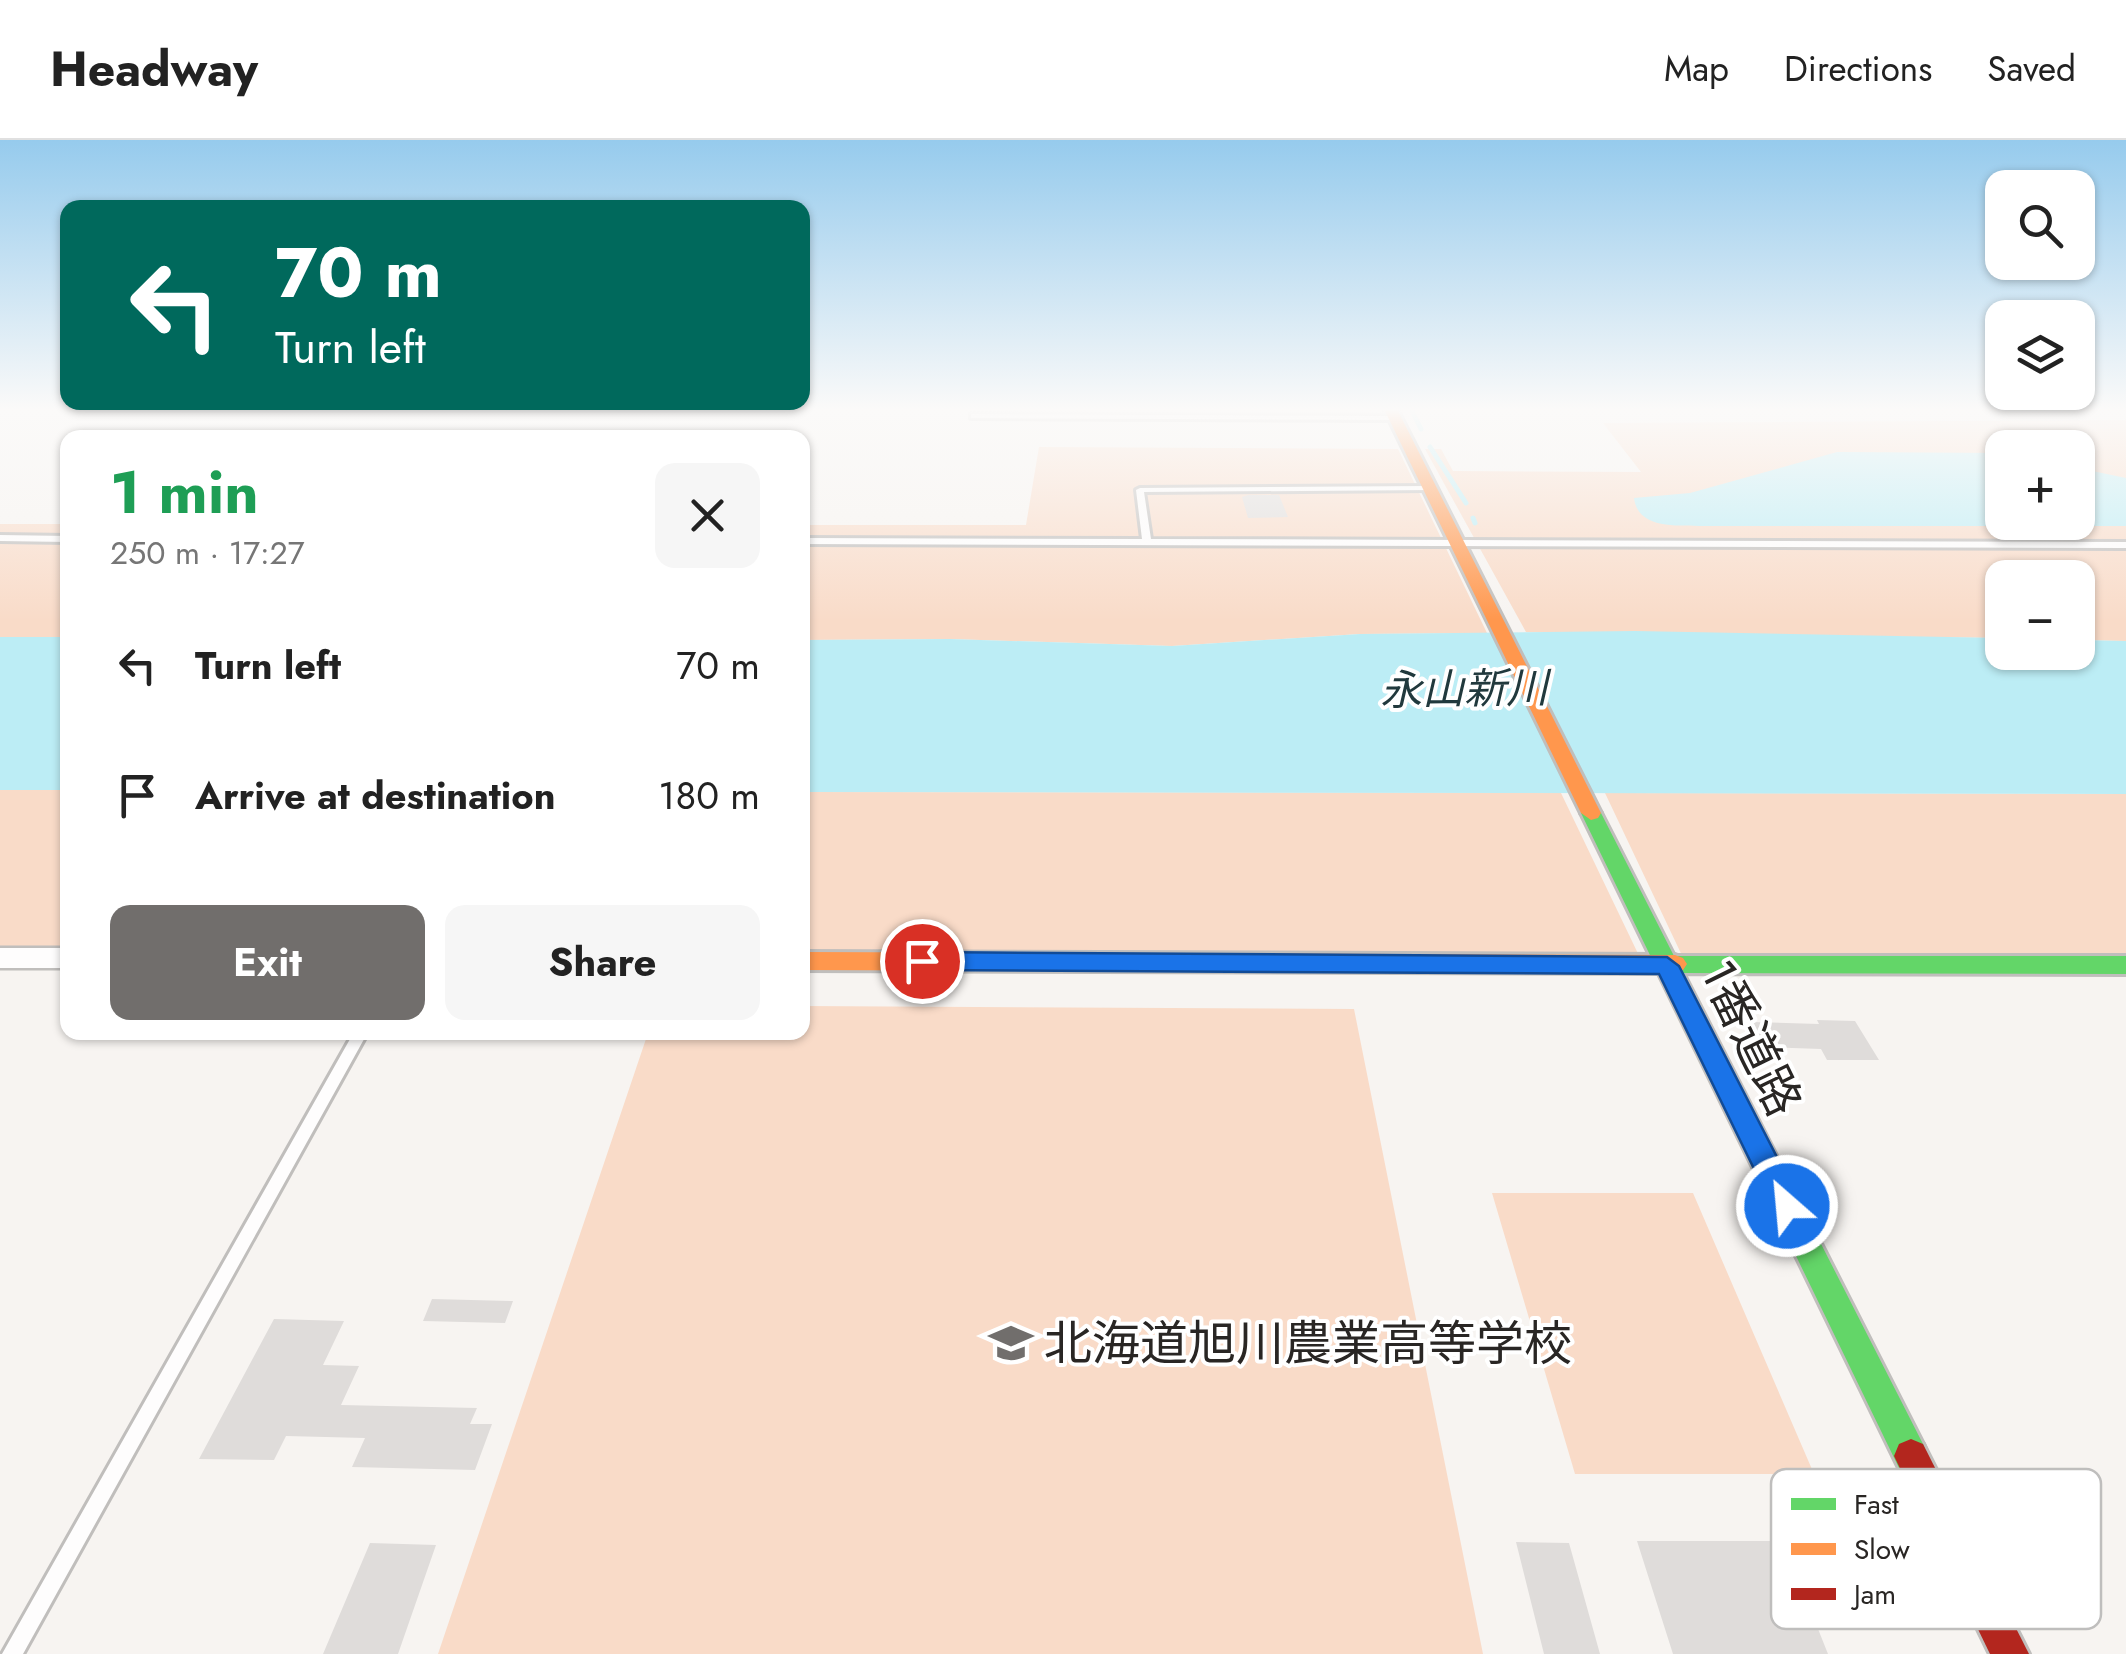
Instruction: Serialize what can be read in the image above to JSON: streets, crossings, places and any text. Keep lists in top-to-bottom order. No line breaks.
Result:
{"streets":{"street":["1番道路"]},"water":["永山新川"],"places":{"school or university":["北海道旭川農業高等学校"]},"legend":["Fast","Slow","Jam"],"page":{"header":"Headway","nav":["Map","Directions","Saved"],"map_buttons":["+","−"],"turn":["70 m","Turn left"],"heading":["1 min","250 m · 17:27"],"list":[{"name":"Turn left","value":"70 m"},{"name":"Arrive at destination","value":"180 m"}],"buttons":["Exit","Share"]}}
